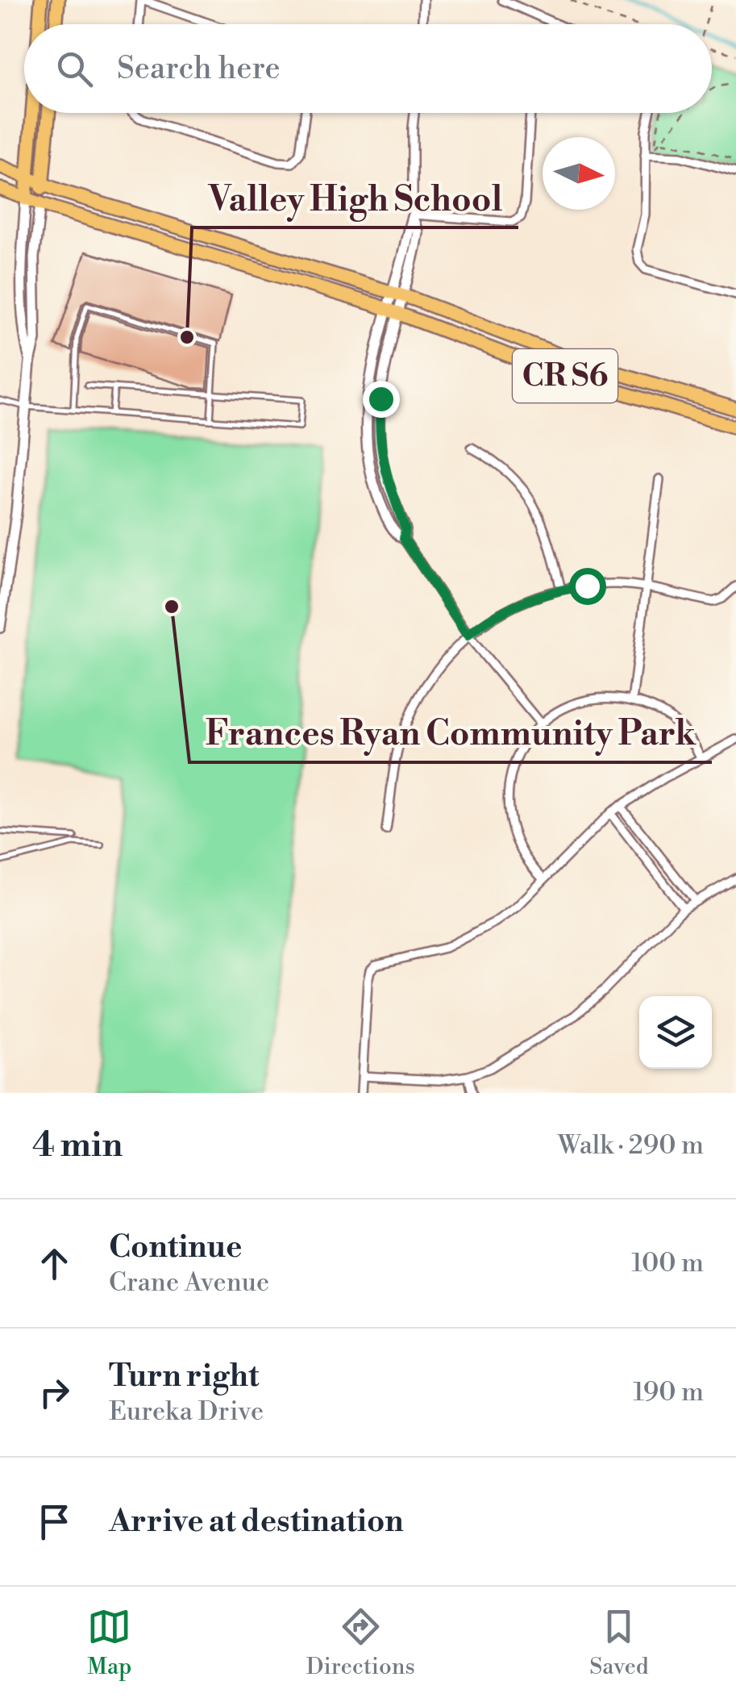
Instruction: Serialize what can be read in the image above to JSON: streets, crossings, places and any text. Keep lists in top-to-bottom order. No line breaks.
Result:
{"streets":{"main road":["CR S6"]},"places":["Valley High School","Frances Ryan Community Park"],"north":"right","page":{"search":"Search here","heading":["4 min","Walk · 290 m"],"list":[["Continue","Crane Avenue","100 m"],["Turn right","Eureka Drive","190 m"],"Arrive at destination"],"nav":["Map","Directions","Saved"]}}
